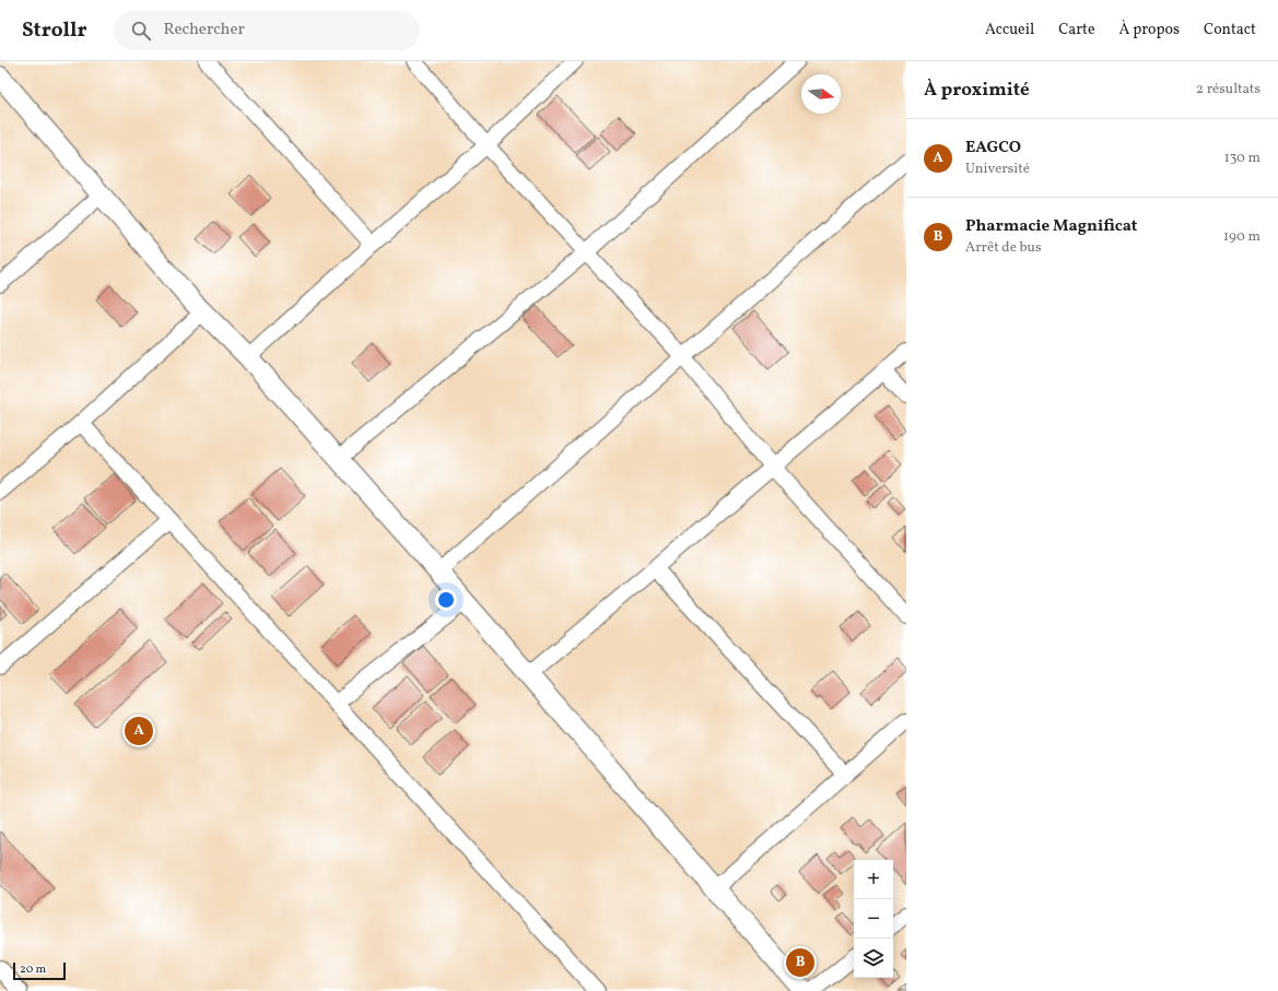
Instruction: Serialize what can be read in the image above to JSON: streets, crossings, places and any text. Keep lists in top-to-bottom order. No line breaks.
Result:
{"scale_bar":"20 m","north":"right","page":{"header":"Strollr","search":"Rechercher","nav":["Accueil","Carte","À propos","Contact"],"heading":["À proximité","2 résultats"],"list":[{"mark":"A","name":"EAGCO","note":"Université","value":"130 m"},{"mark":"B","name":"Pharmacie Magnificat","note":"Arrêt de bus","value":"190 m"}],"pins":["A","B"],"map_buttons":["+","−"],"scale":"20 m"}}
